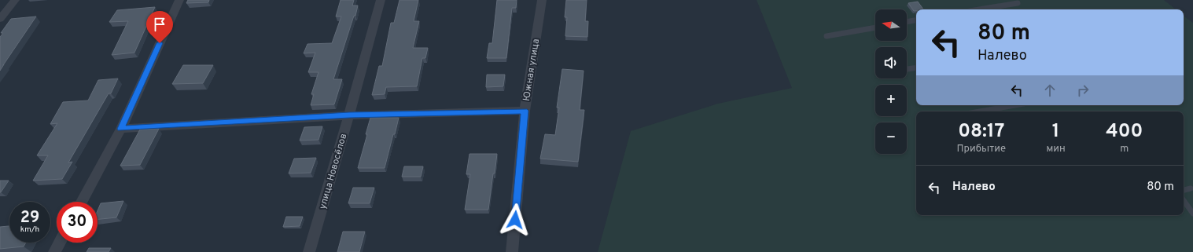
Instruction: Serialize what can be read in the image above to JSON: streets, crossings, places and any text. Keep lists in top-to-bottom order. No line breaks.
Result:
{"streets":{"street":["Южная улица","улица Новосёлов"]},"north":"left","page":{"map_buttons":["+","−"],"turn":["80 m","Налево"],"eta":["08:17","Прибытие","1","мин","400","m"],"list":[{"name":"Налево","value":"80 m"}],"speed":"29 km/h","limit":"30"}}
